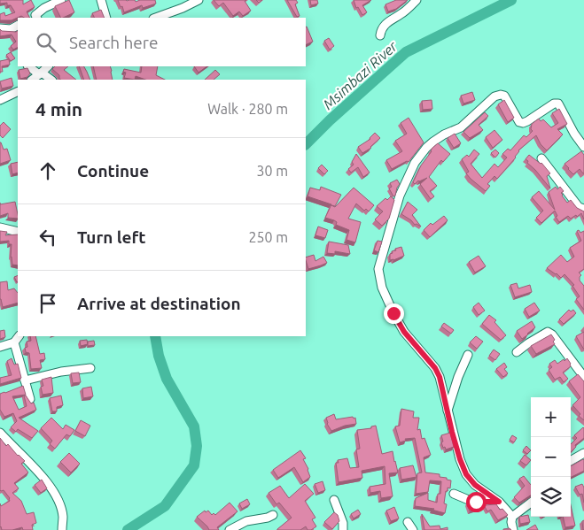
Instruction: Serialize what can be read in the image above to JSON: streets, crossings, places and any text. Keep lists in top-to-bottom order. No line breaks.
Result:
{"water":["Msimbazi River"],"page":{"search":"Search here","heading":["4 min","Walk · 280 m"],"list":[["Continue","30 m"],["Turn left","250 m"],"Arrive at destination"],"map_buttons":["+","−"]}}
